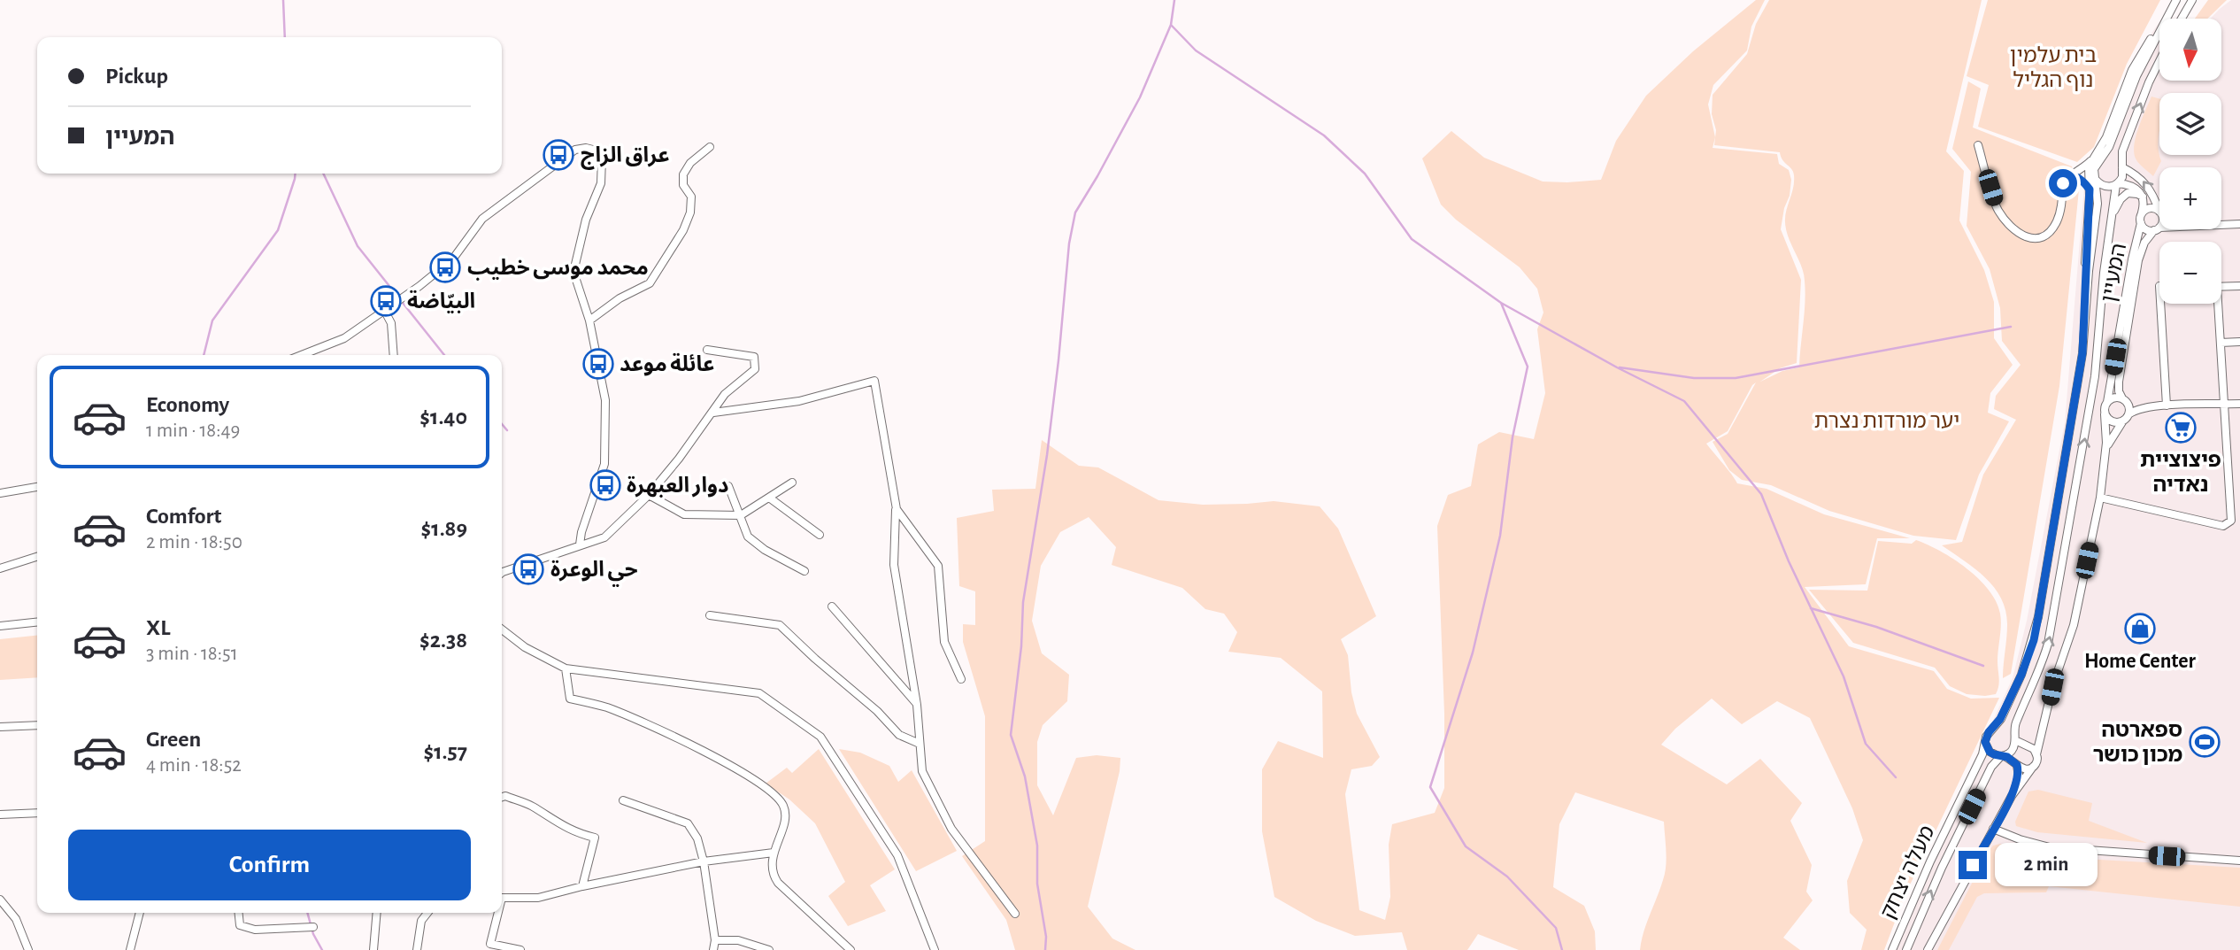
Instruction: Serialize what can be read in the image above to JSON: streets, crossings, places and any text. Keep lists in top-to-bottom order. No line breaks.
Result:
{"streets":{"street":["המעיין","מעלה יצחק"]},"parks":["בית עלמין נוף הגליל","יער מורדות נצרת"],"places":{"bus stop":["عراق الزاج","محمد موسى خطيب","البيّاضة","عائلة موعد","دوار العبهرة","حي الوعرة"],"supermarket":["פיצוציית נאדיה"],"shop":["Home Center"],"sports":["ספארטה מכון כושר"]},"north":"bottom","page":{"map_buttons":["+","−"],"banner":["Pickup","המעיין"],"list":[{"name":"Economy","note":"1 min · 18:49","value":"$1.40"},{"name":"Comfort","note":"2 min · 18:50","value":"$1.89"},{"name":"XL","note":"3 min · 18:51","value":"$2.38"},{"name":"Green","note":"4 min · 18:52","value":"$1.57"}],"buttons":"Confirm","bubble":"2 min"}}
